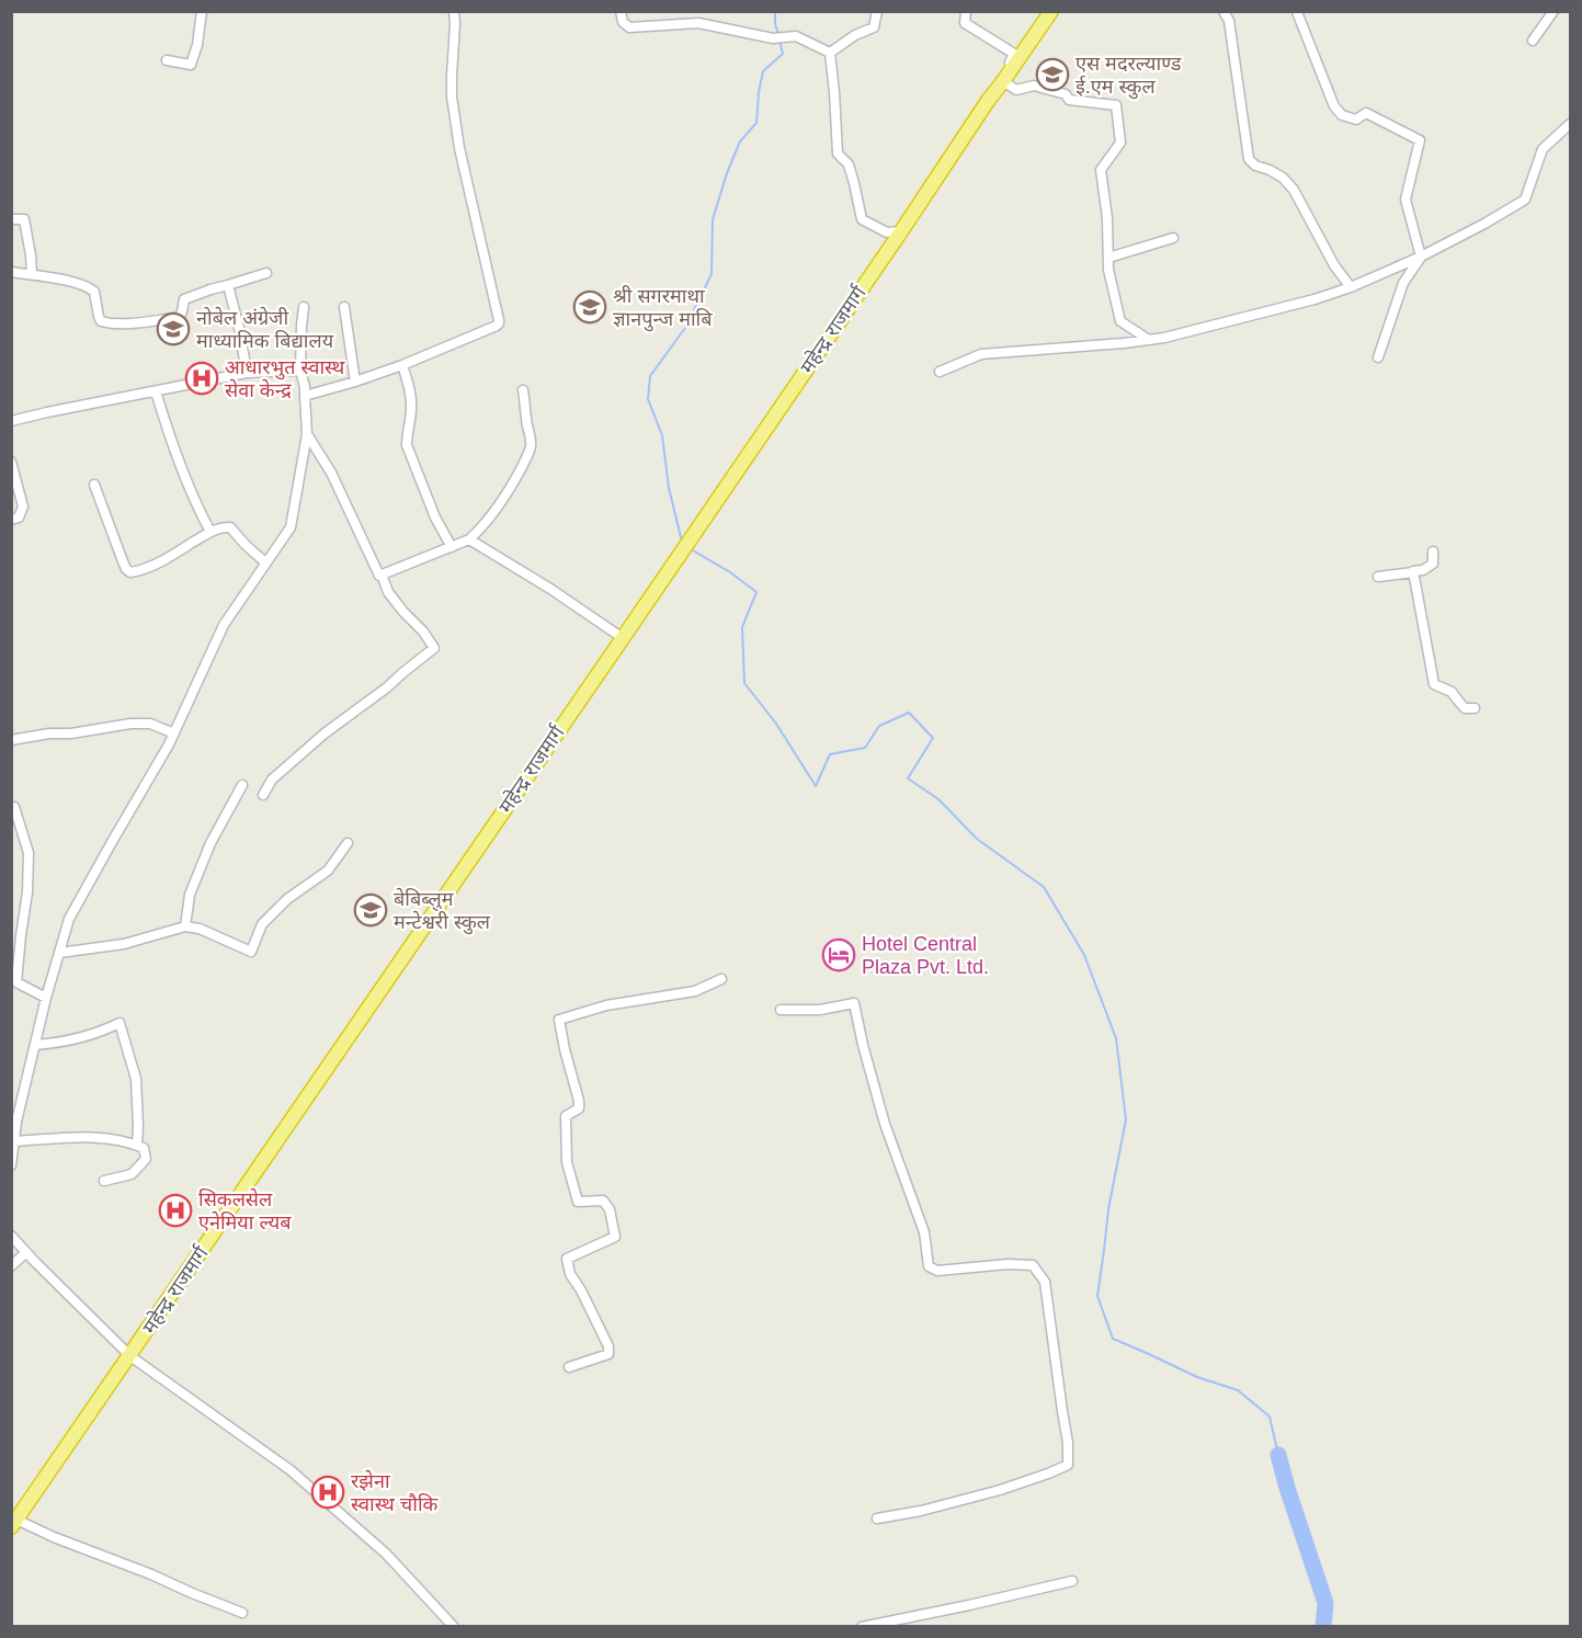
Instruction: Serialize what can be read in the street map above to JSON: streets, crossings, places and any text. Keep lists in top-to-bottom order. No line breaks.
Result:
{"streets":{"highway":["महेन्द्र राजमार्ग"]},"places":{"school or university":["एस मदरल्याण्ड ई.एम स्कुल","श्री सगरमाथा ज्ञानपुन्ज माबि","नोबेल अंग्रेजी माध्यामिक बिद्यालय","बेबिब्लुम मन्टेश्वरी स्कुल"],"hospital":["आधारभुत स्वास्थ सेवा केन्द्र","सिकलसेल एनेमिया ल्यब","रझेना स्वास्थ चौकि"],"hotel":["Hotel Central Plaza Pvt. Ltd."]}}
